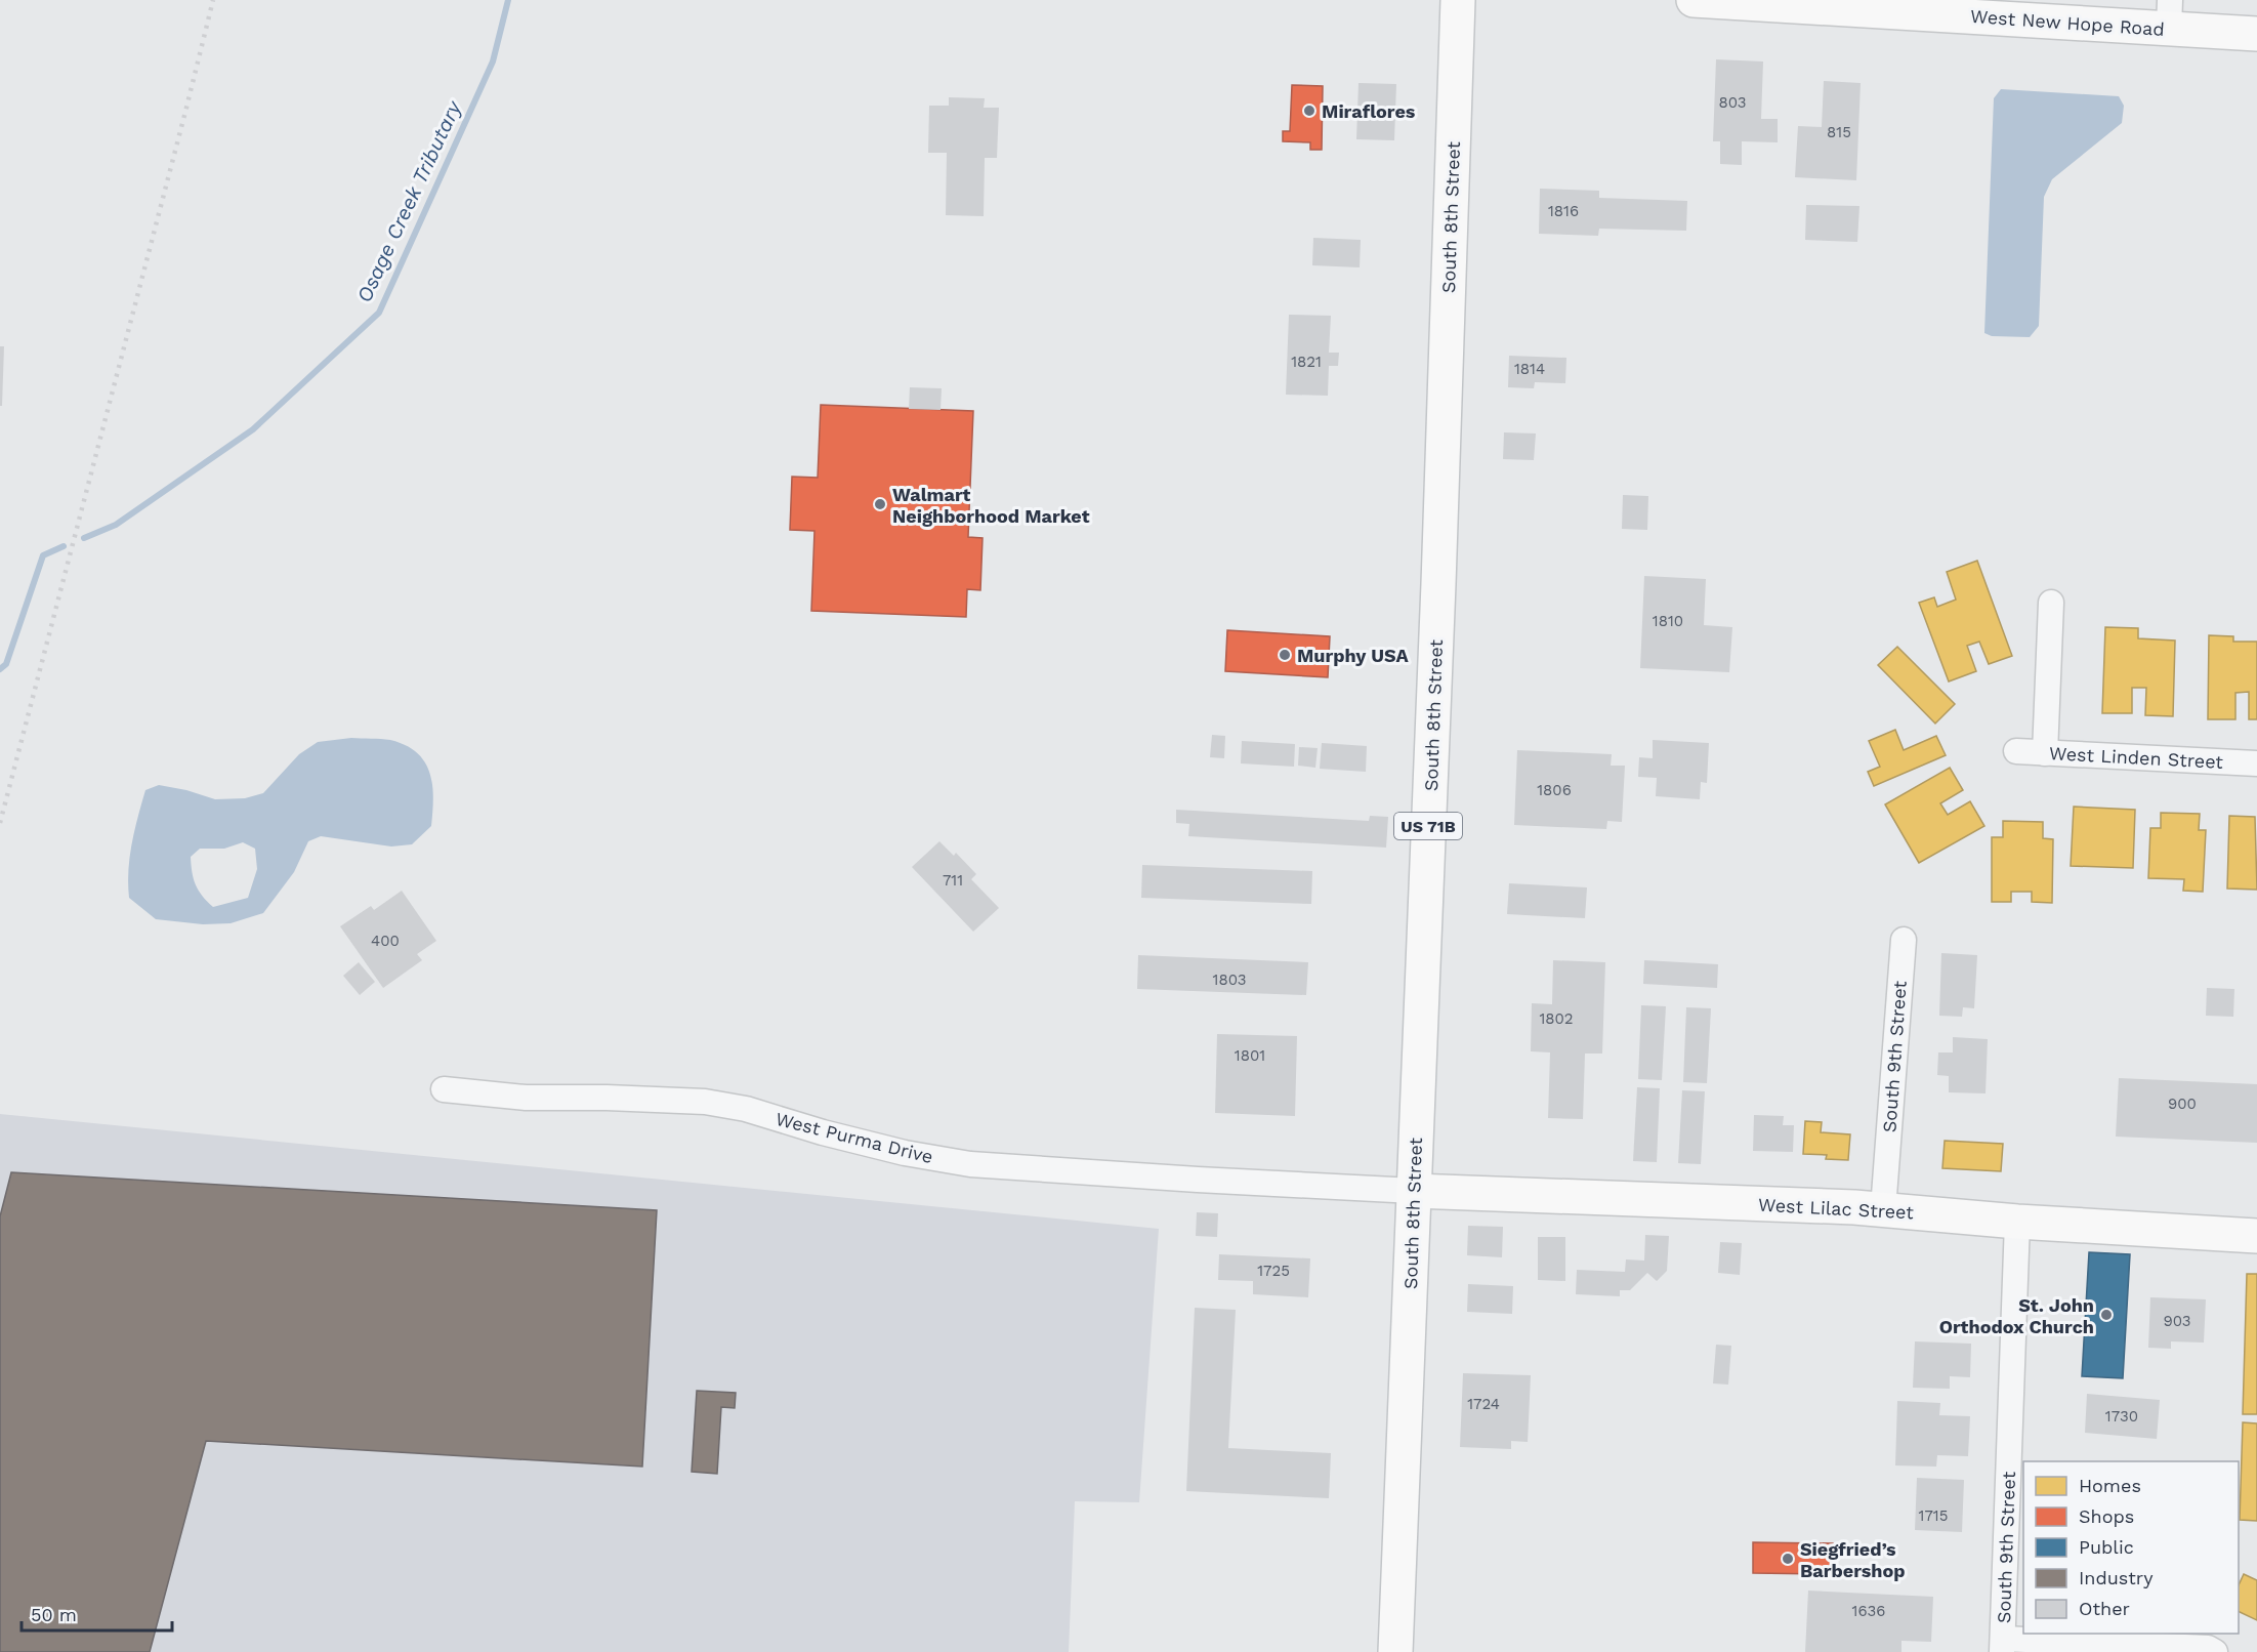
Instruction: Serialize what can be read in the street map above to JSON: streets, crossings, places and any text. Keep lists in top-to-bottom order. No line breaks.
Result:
{"streets":{"main road":["West New Hope Road","South 8th Street","US 71B","West Lilac Street"],"street":["West Linden Street","South 9th Street","West Purma Drive"]},"crossings":[["South 8th Street","West Purma Drive"],["South 8th Street","West Lilac Street"],["South 9th Street","West Lilac Street"],["West Purma Drive","West Lilac Street"]],"water":["Osage Creek Tributary"],"places":["Miraflores","Walmart Neighborhood Market","Murphy USA","St. John Orthodox Church","Siegfried’s Barbershop"],"house_numbers":["803","815","1816","1821","1814","1810","1806","711","400","1803","1802","1801","900","1725","903","1724","1730","1715","1636"],"legend":["Homes","Shops","Public","Industry","Other"],"scale_bar":"50 m"}
